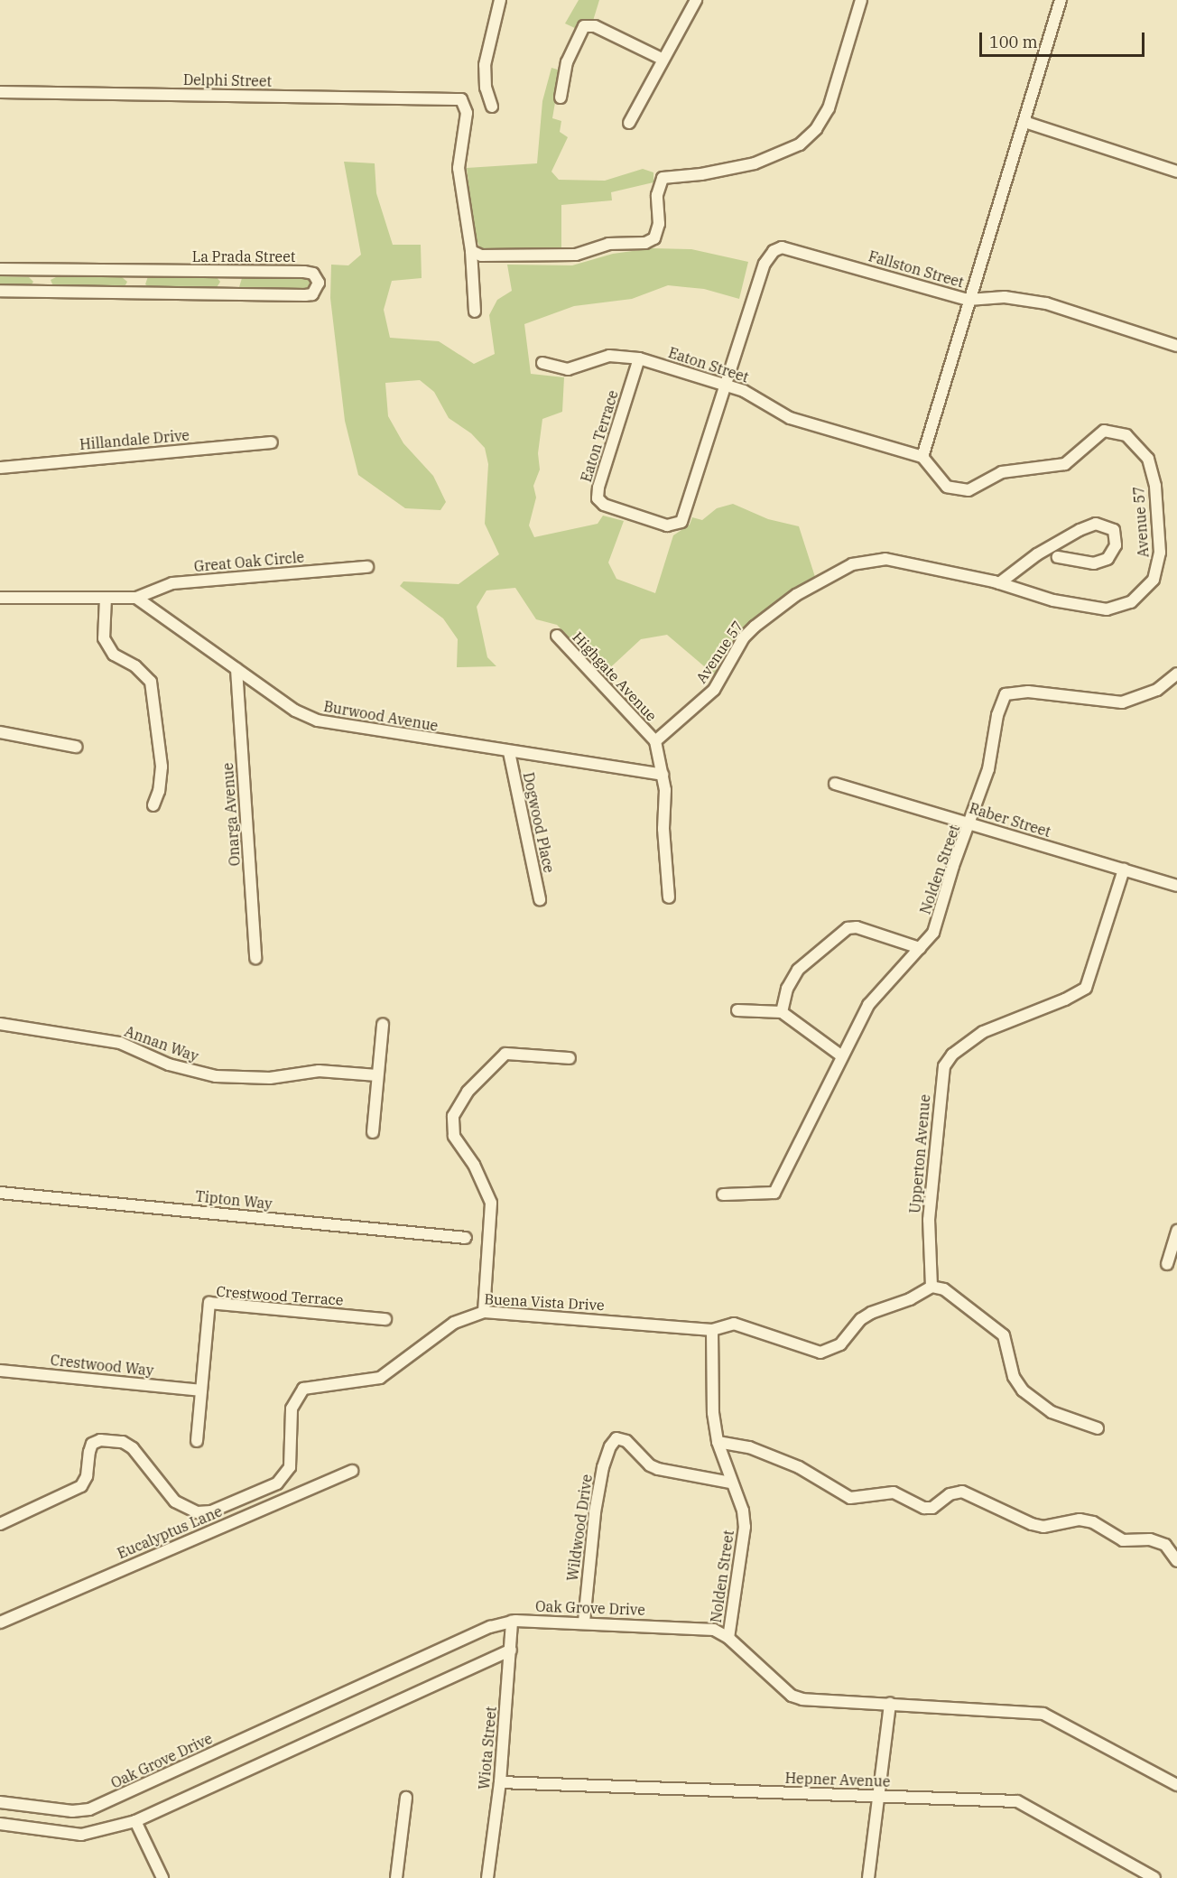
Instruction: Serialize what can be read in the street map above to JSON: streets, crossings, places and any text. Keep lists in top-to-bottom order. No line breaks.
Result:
{"streets":{"street":["Delphi Street","La Prada Street","Fallston Street","Eaton Street","Eaton Terrace","Hillandale Drive","Avenue 57","Great Oak Circle","Highgate Avenue","Burwood Avenue","Onarga Avenue","Raber Street","Dogwood Place","Nolden Street","Annan Way","Upperton Avenue","Tipton Way","Crestwood Terrace","Buena Vista Drive","Crestwood Way","Wildwood Drive","Eucalyptus Lane","Oak Grove Drive","Wiota Street","Hepner Avenue"]},"crossings":[["Fallston Street","Eaton Street"],["Fallston Street","Eaton Terrace"],["Eaton Street","Eaton Terrace"],["Eaton Street","Avenue 57"],["Avenue 57","Highgate Avenue"],["Great Oak Circle","Burwood Avenue"],["Highgate Avenue","Burwood Avenue"],["Burwood Avenue","Onarga Avenue"],["Burwood Avenue","Dogwood Place"],["Raber Street","Nolden Street"],["Raber Street","Upperton Avenue"],["Nolden Street","Buena Vista Drive"],["Nolden Street","Wildwood Drive"],["Nolden Street","Oak Grove Drive"],["Crestwood Terrace","Crestwood Way"],["Wildwood Drive","Oak Grove Drive"],["Oak Grove Drive","Wiota Street"],["Wiota Street","Hepner Avenue"]],"scale_bar":"100 m"}
